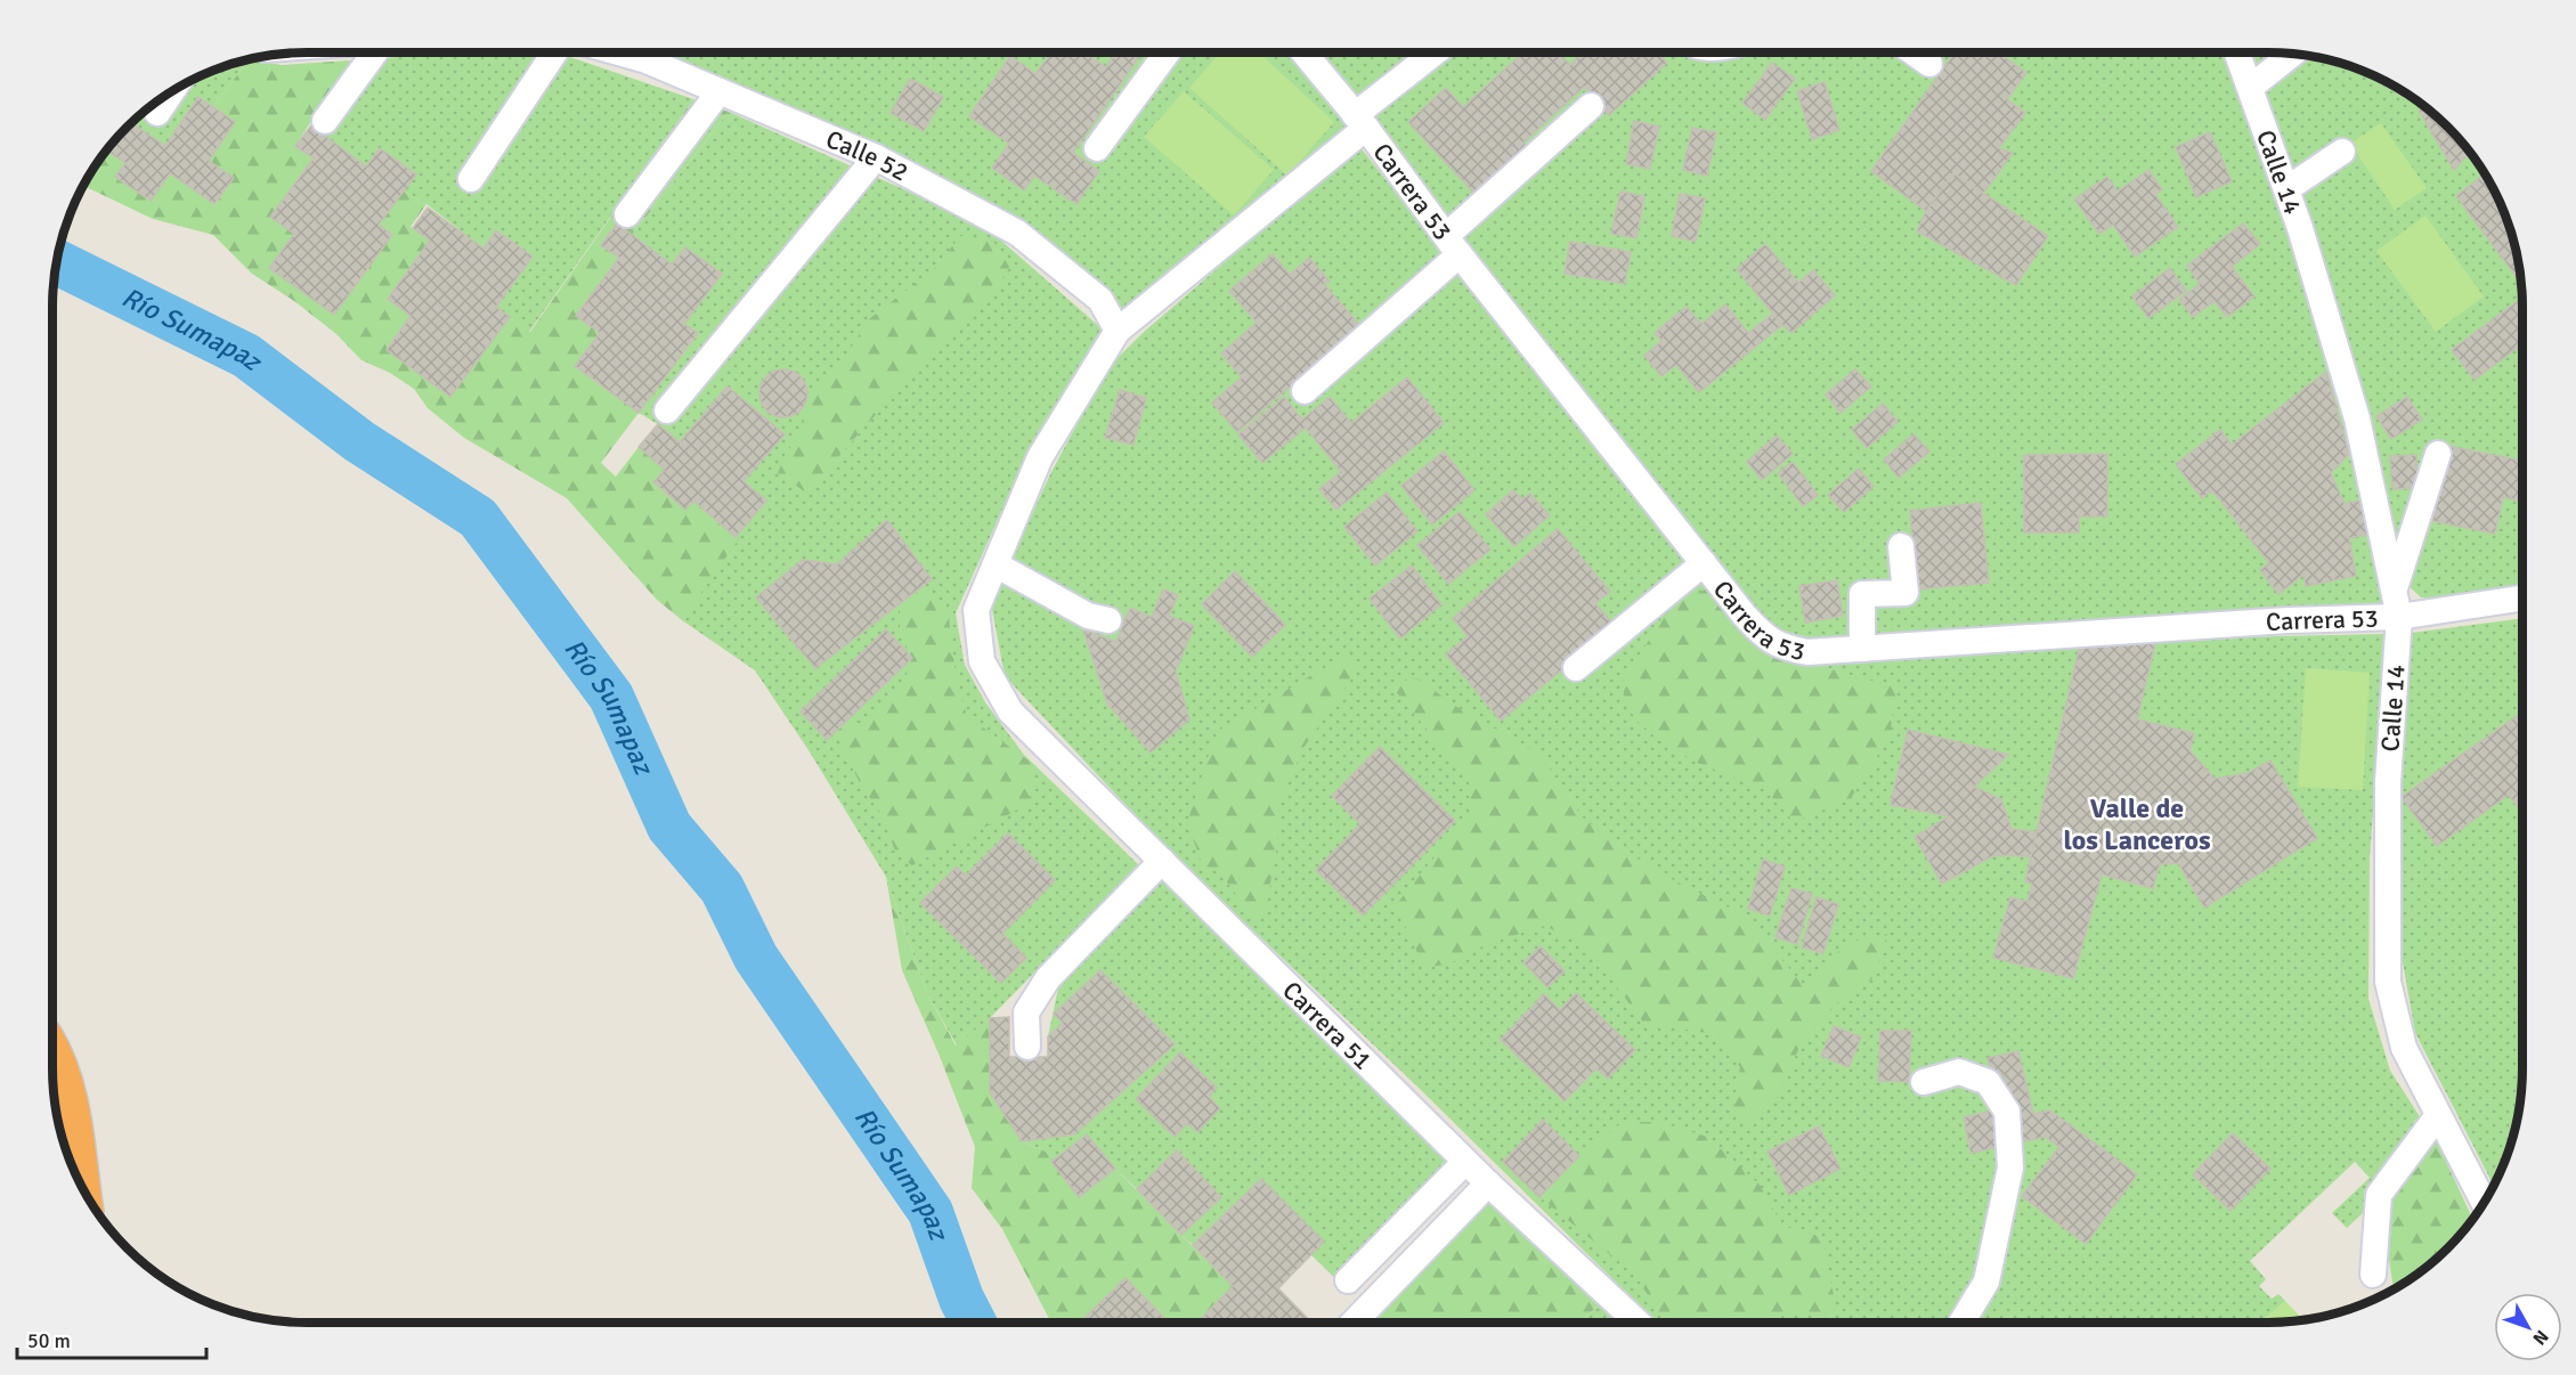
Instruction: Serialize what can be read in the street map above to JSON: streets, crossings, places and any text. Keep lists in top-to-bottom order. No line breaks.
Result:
{"streets":{"street":["Calle 52","Calle 14","Carrera 53","Carrera 51"]},"crossings":[["Calle 52","Carrera 51"],["Calle 14","Carrera 53"],["Carrera 53","Carrera 51"]],"districts":["Valle de los Lanceros"],"water":["Río Sumapaz"],"scale_bar":"50 m","north":"bottom right"}
